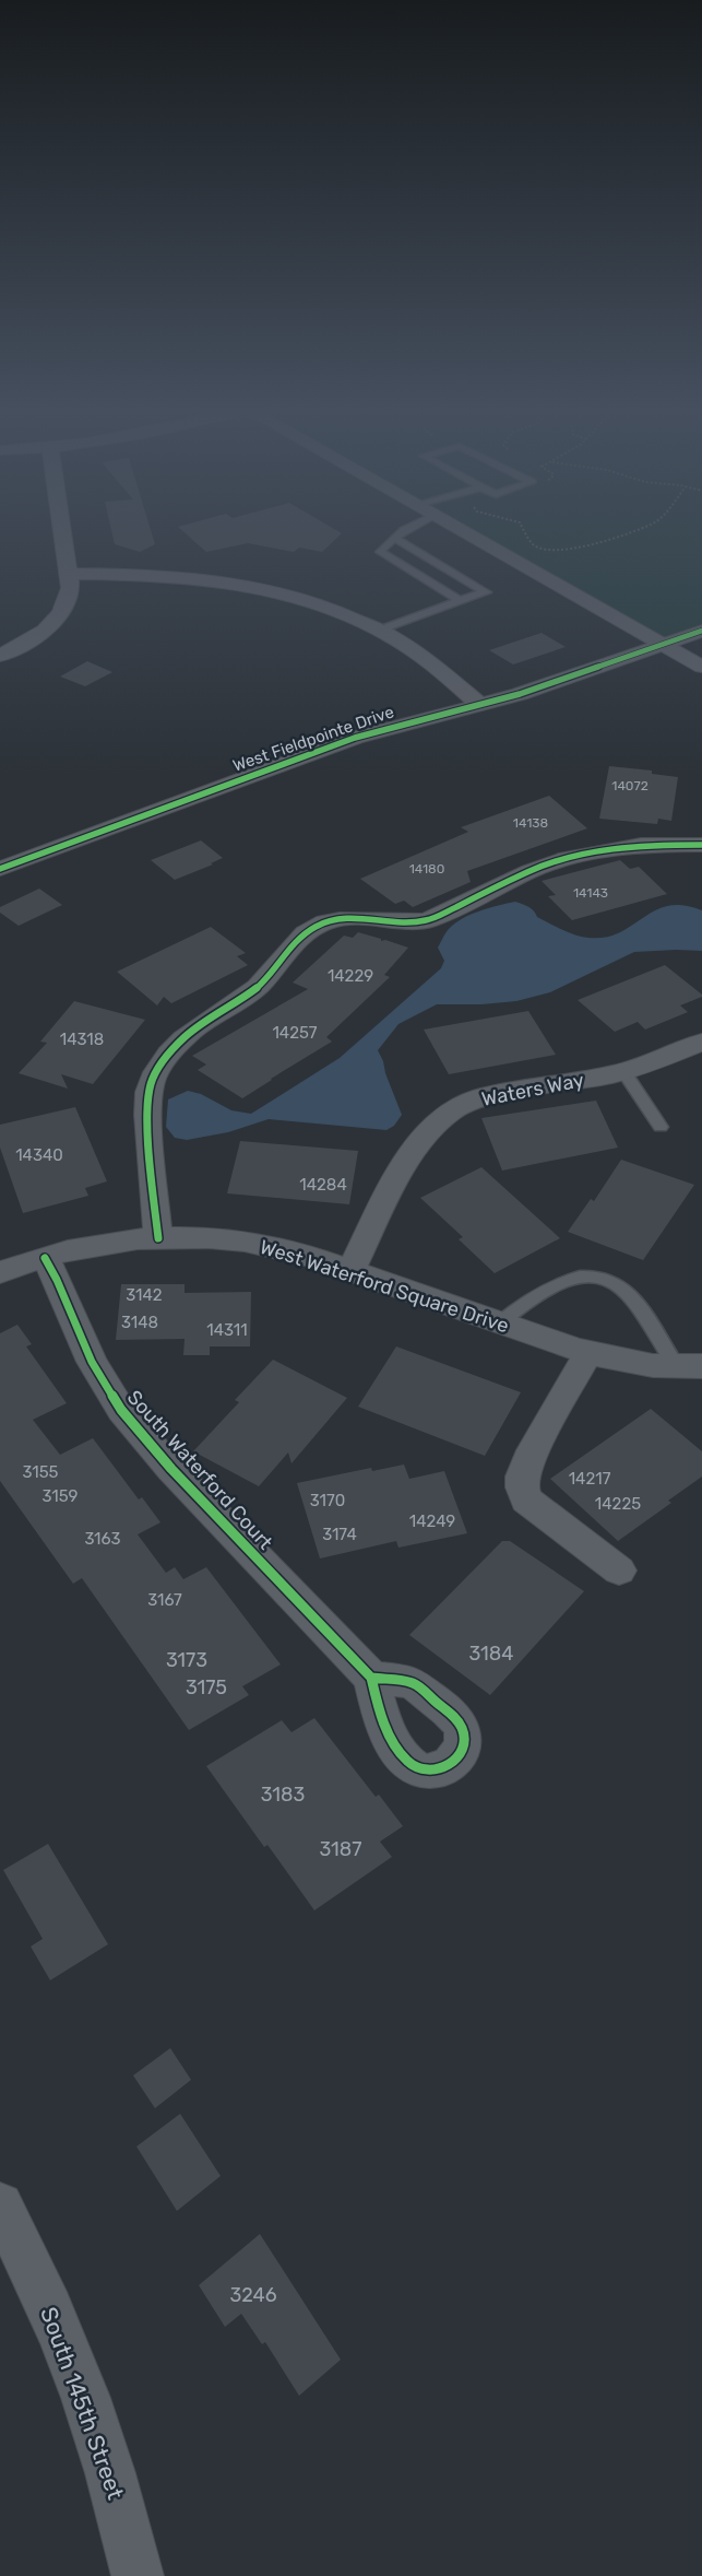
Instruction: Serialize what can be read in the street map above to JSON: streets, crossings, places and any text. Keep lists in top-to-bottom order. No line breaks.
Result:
{"streets":{"street":["West Fieldpointe Drive","Waters Way","West Waterford Square Drive","South Waterford Court","South 145th Street"]},"crossings":[["Waters Way","West Waterford Square Drive"],["West Waterford Square Drive","South Waterford Court"]],"house_numbers":["14072","14138","14180","14143","14229","14257","14318","14340","14284","3142","3148","14311","3155","14217","3159","3170","14225","14249","3174","3163","3167","3184","3173","3175","3183","3187","3246"]}
